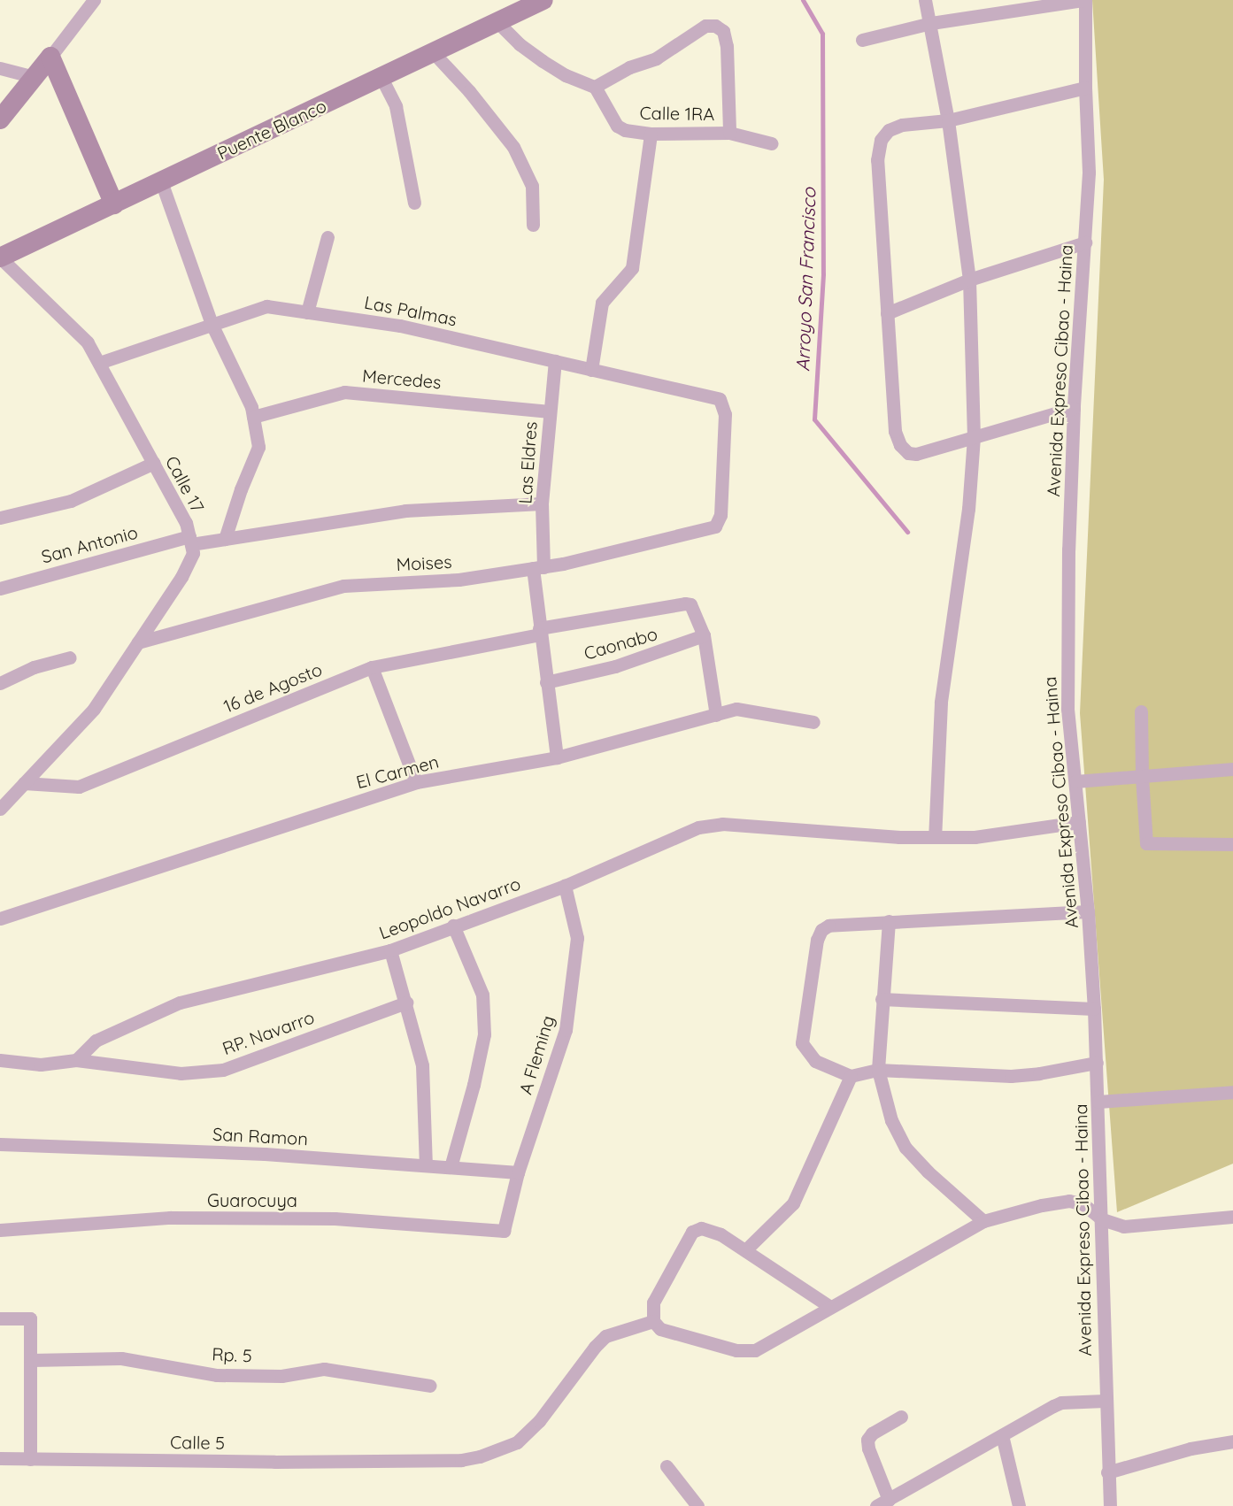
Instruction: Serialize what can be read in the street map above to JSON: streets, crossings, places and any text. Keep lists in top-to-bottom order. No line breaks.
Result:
{"streets":{"street":["Calle 1RA","Puente Blanco","Las Palmas","Avenida Expreso Cibao - Haina","Mercedes","Las Eldres","Calle 17","San Antonio","Moises","Caonabo","16 de Agosto","El Carmen","Leopoldo Navarro","RP. Navarro","A Fleming","San Ramon","Guarocuya","Rp. 5","Calle 5"]},"crossings":[["Puente Blanco","Calle 17"],["Las Palmas","Las Eldres"],["Las Palmas","Calle 17"],["Las Palmas","Moises"],["Avenida Expreso Cibao - Haina","Leopoldo Navarro"],["Mercedes","Las Eldres"],["Las Eldres","San Antonio"],["Las Eldres","Moises"],["Las Eldres","Caonabo"],["Las Eldres","16 de Agosto"],["Las Eldres","El Carmen"],["Calle 17","San Antonio"],["Caonabo","16 de Agosto"],["16 de Agosto","El Carmen"],["Leopoldo Navarro","RP. Navarro"],["Leopoldo Navarro","A Fleming"],["A Fleming","San Ramon"],["A Fleming","Guarocuya"]],"water":["Arroyo San Francisco"]}
